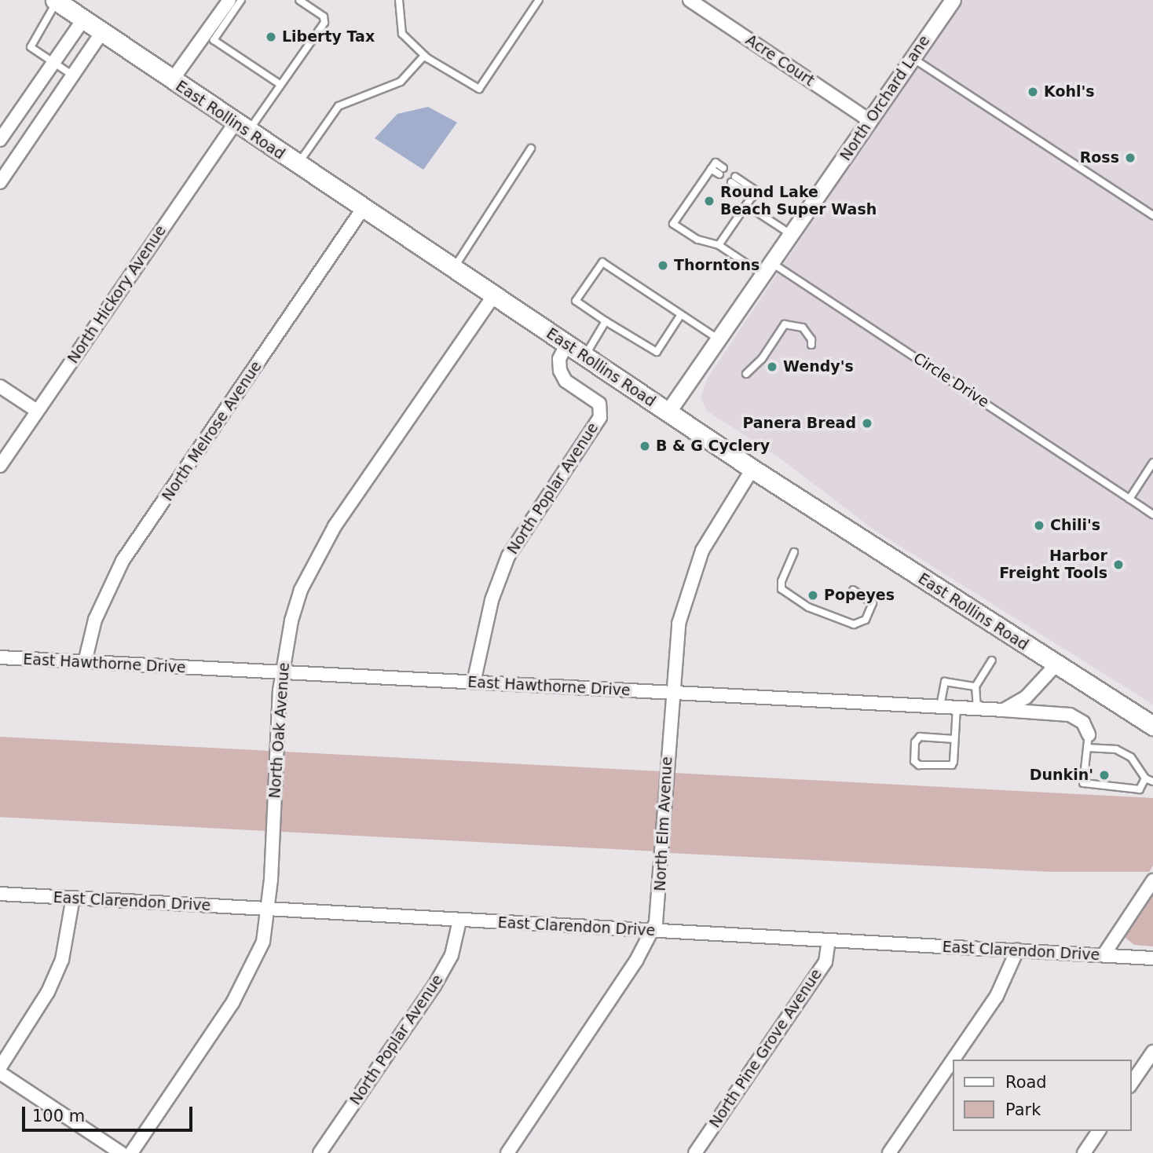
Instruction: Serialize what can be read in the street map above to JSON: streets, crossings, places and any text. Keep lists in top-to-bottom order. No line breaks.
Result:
{"streets":{"main road":["East Rollins Road"],"street":["Acre Court","North Orchard Lane","North Hickory Avenue","North Melrose Avenue","North Poplar Avenue","East Hawthorne Drive","North Oak Avenue","North Elm Avenue","East Clarendon Drive","North Pine Grove Avenue"],"lane":["Circle Drive"]},"crossings":[["Acre Court","North Orchard Lane"],["North Orchard Lane","East Rollins Road"],["North Orchard Lane","Circle Drive"],["East Rollins Road","North Hickory Avenue"],["East Rollins Road","North Melrose Avenue"],["East Rollins Road","North Poplar Avenue"],["East Rollins Road","North Oak Avenue"],["East Rollins Road","North Elm Avenue"],["North Melrose Avenue","East Hawthorne Drive"],["North Poplar Avenue","East Hawthorne Drive"],["North Poplar Avenue","East Clarendon Drive"],["East Hawthorne Drive","North Oak Avenue"],["East Hawthorne Drive","North Elm Avenue"],["North Oak Avenue","East Clarendon Drive"],["North Elm Avenue","East Clarendon Drive"],["East Clarendon Drive","North Pine Grove Avenue"]],"places":["Liberty Tax","Kohl's","Ross","Round Lake Beach Super Wash","Thorntons","Wendy's","Panera Bread","B & G Cyclery","Chili's","Harbor Freight Tools","Popeyes","Dunkin'"],"legend":["Road","Park"],"scale_bar":"100 m"}
